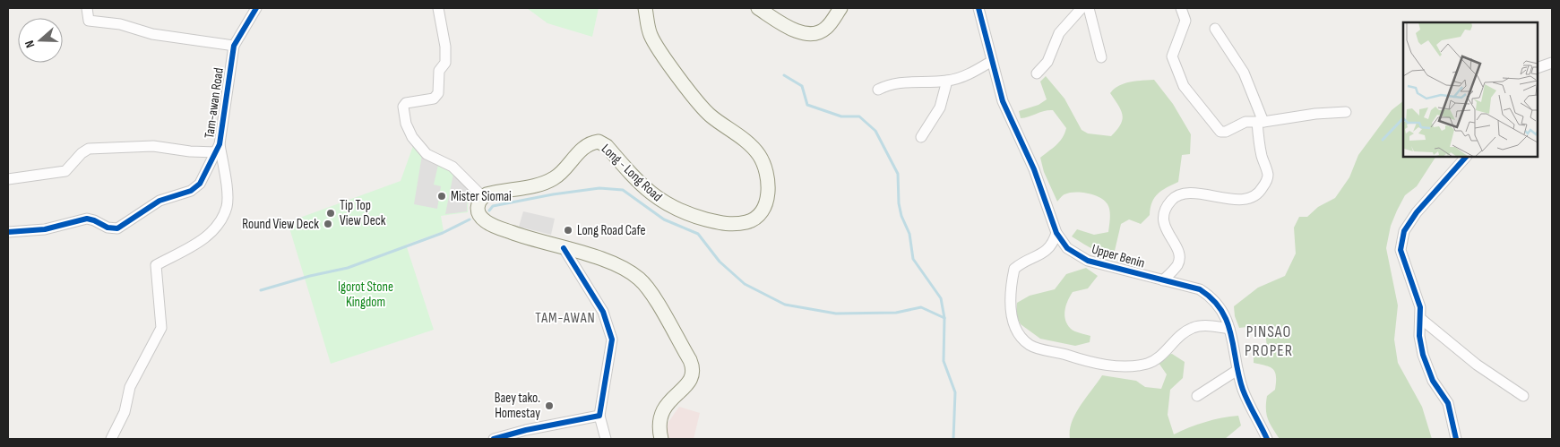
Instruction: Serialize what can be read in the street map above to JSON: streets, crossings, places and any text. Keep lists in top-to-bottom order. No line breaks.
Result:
{"streets":{"main road":["Long - Long Road"],"street":["Tam-awan Road","Upper Benin"]},"districts":["TAM-AWAN","PINSAO PROPER"],"parks":["Igorot Stone Kingdom"],"places":["Mister Siomai","Tip Top View Deck","Round View Deck","Long Road Cafe","Baey tako. Homestay"],"north":"left"}
